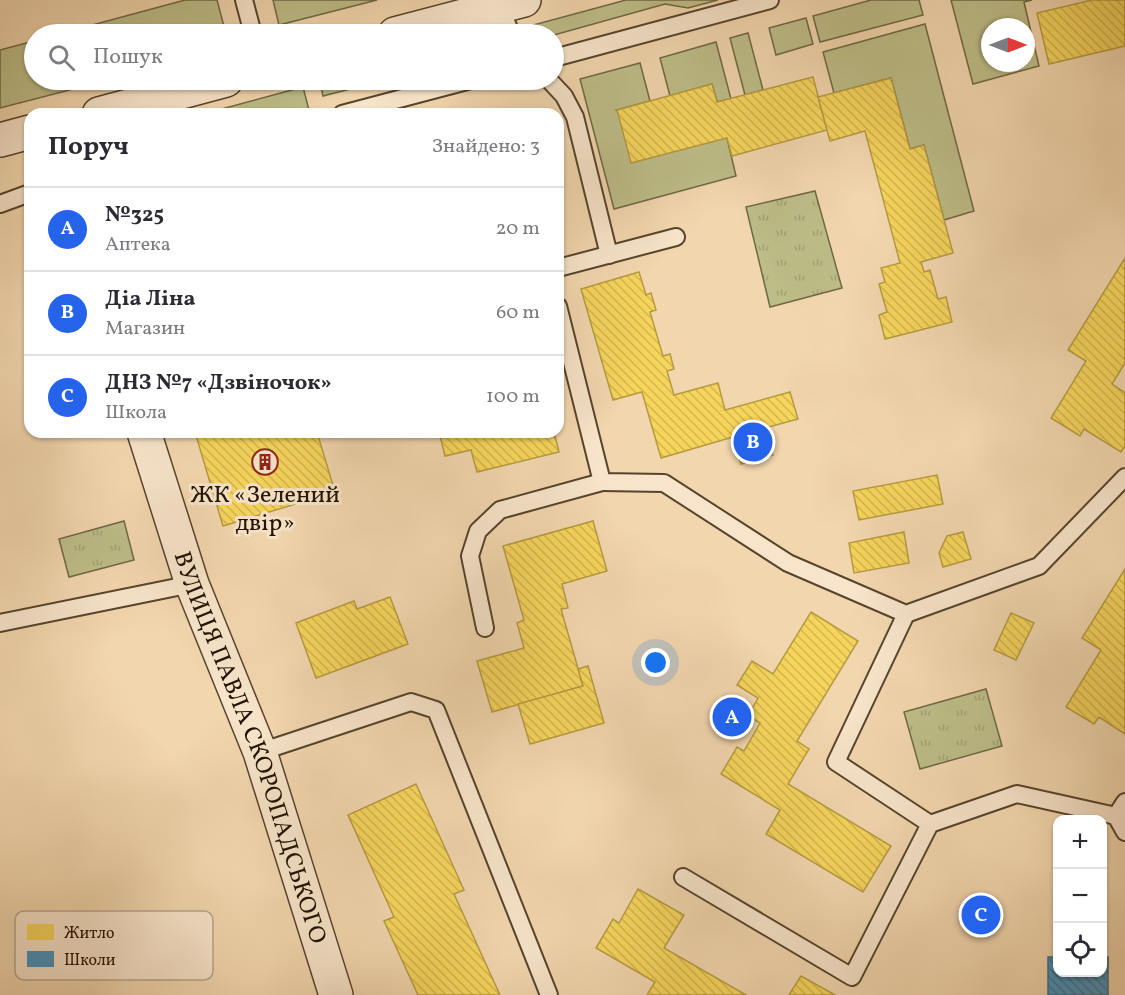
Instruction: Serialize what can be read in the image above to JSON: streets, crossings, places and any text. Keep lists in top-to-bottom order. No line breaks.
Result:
{"streets":{"street":["ВУЛИЦЯ ПАВЛА СКОРОПАДСЬКОГО"]},"places":{"building":["ЖК «Зелений двір»"]},"legend":["Житло","Школи"],"north":"right","page":{"search":"Пошук","heading":["Поруч","Знайдено: 3"],"list":[{"mark":"A","name":"№325","note":"Аптека","value":"20 m"},{"mark":"B","name":"Діа Ліна","note":"Магазин","value":"60 m"},{"mark":"C","name":"ДНЗ №7 «Дзвіночок»","note":"Школа","value":"100 m"}],"pins":["B","A","C"],"map_buttons":["+","−"]}}
